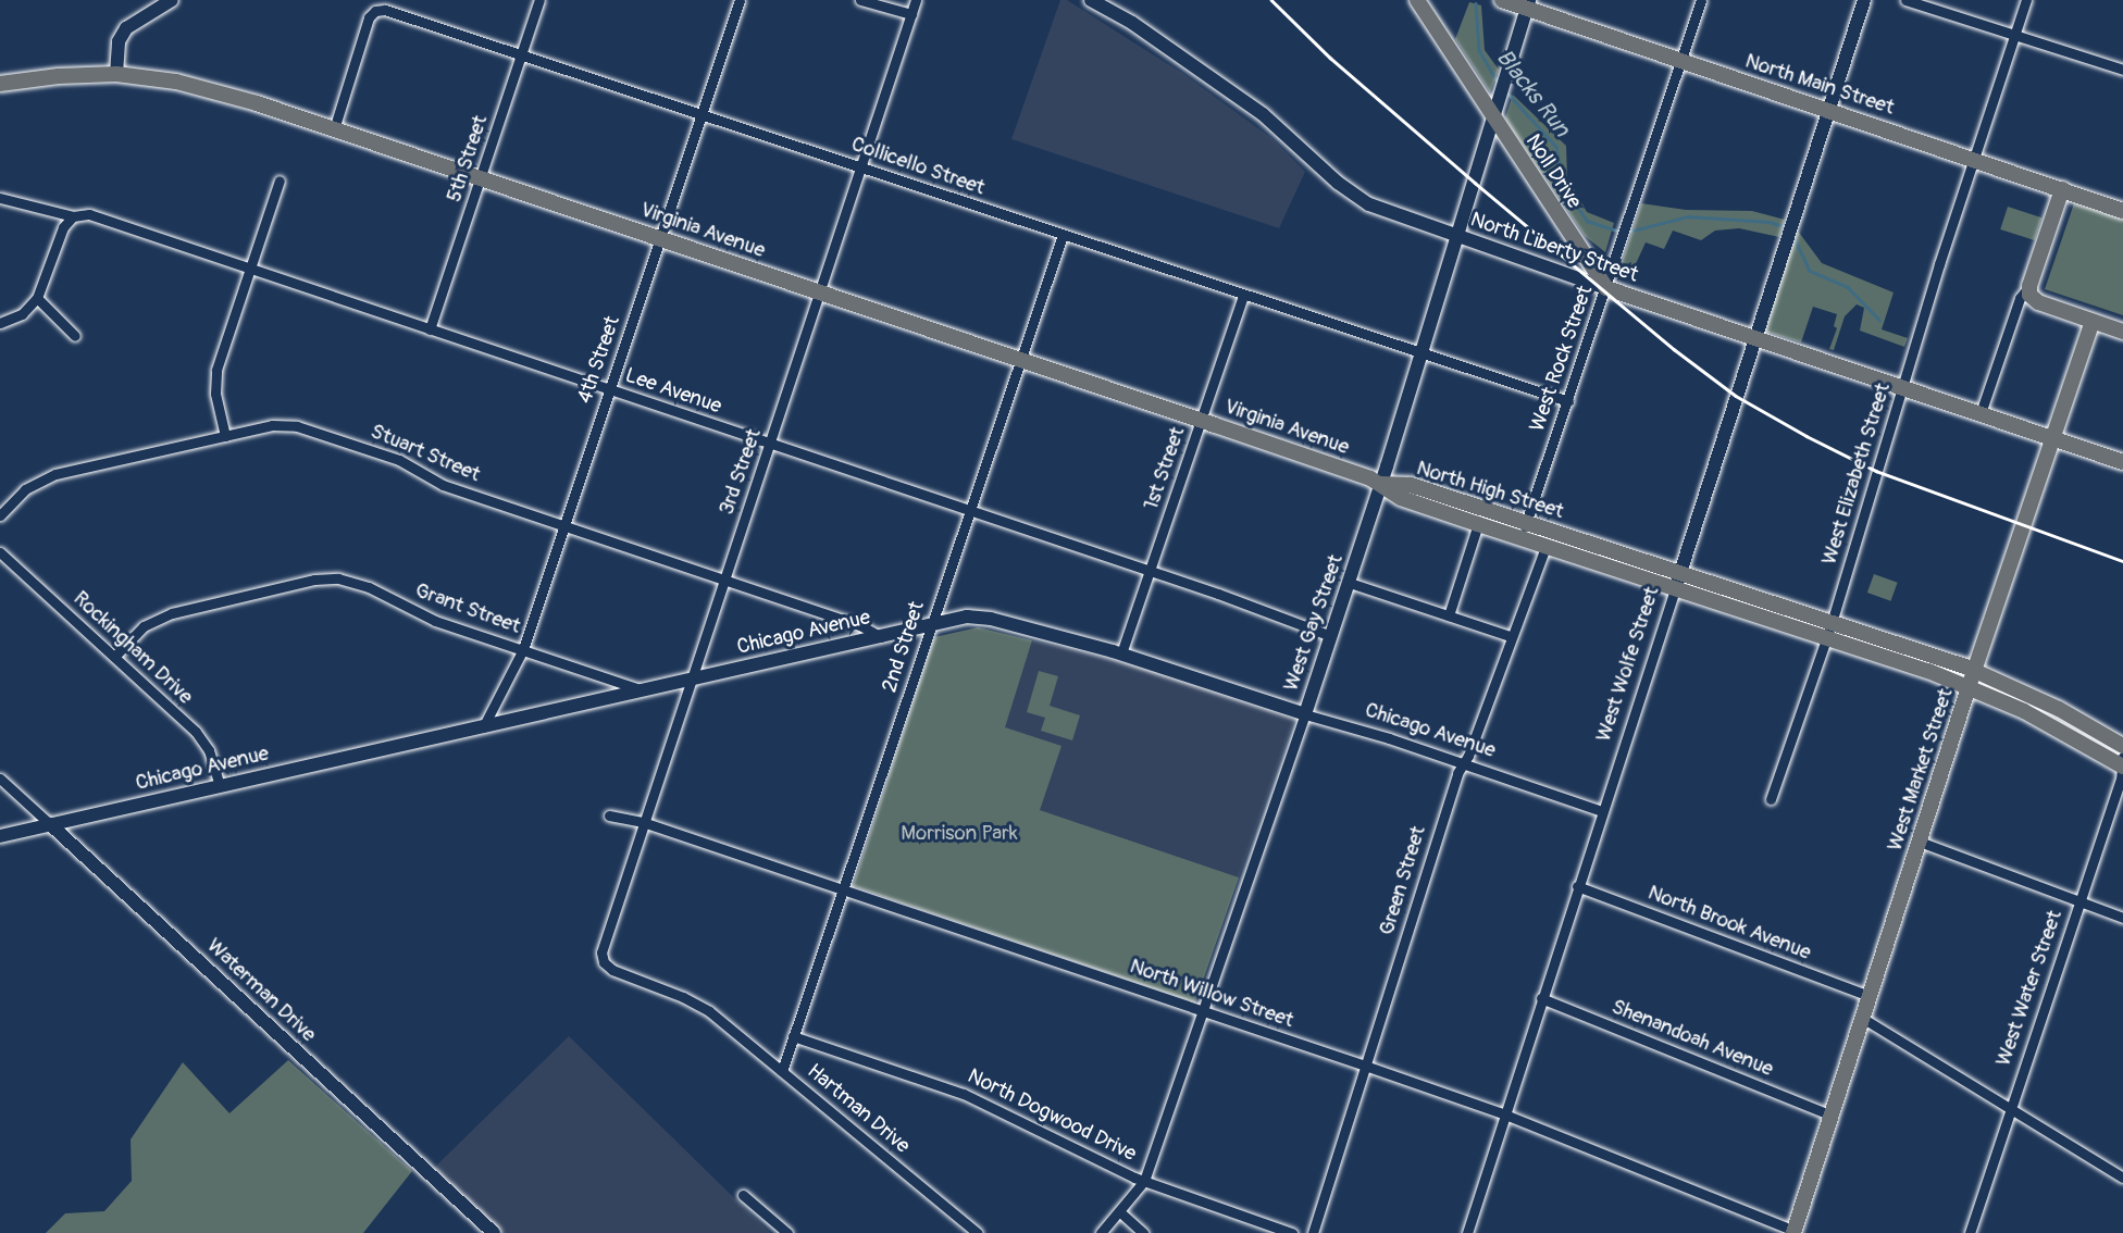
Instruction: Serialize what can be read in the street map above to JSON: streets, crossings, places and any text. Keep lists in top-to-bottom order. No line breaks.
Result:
{"streets":{"main road":["North Main Street","Noll Drive","Virginia Avenue","North Liberty Street","North High Street","West Market Street"],"street":["5th Street","Collicello Street","West Rock Street","4th Street","Lee Avenue","Stuart Street","1st Street","3rd Street","West Elizabeth Street","Grant Street","West Gay Street","Chicago Avenue","2nd Street","Rockingham Drive","West Wolfe Street","Green Street","North Brook Avenue","West Water Street","Waterman Drive","North Willow Street","Shenandoah Avenue","Hartman Drive","North Dogwood Drive"]},"crossings":[["North Main Street","West Rock Street"],["North Main Street","West Elizabeth Street"],["North Main Street","West Gay Street"],["North Main Street","West Wolfe Street"],["5th Street","Collicello Street"],["5th Street","Virginia Avenue"],["5th Street","Lee Avenue"],["Collicello Street","Virginia Avenue"],["Collicello Street","West Rock Street"],["Collicello Street","4th Street"],["Collicello Street","1st Street"],["Collicello Street","3rd Street"],["Collicello Street","West Gay Street"],["Collicello Street","2nd Street"],["Noll Drive","North Liberty Street"],["Noll Drive","West Rock Street"],["Noll Drive","West Gay Street"],["Virginia Avenue","4th Street"],["Virginia Avenue","1st Street"],["Virginia Avenue","3rd Street"],["Virginia Avenue","North High Street"],["Virginia Avenue","West Gay Street"],["Virginia Avenue","2nd Street"],["North Liberty Street","West Rock Street"],["North Liberty Street","West Elizabeth Street"],["North Liberty Street","West Gay Street"],["North Liberty Street","West Wolfe Street"],["North Liberty Street","West Market Street"],["West Rock Street","North High Street"],["4th Street","Lee Avenue"],["4th Street","Stuart Street"],["4th Street","Grant Street"],["4th Street","Chicago Avenue"],["Lee Avenue","1st Street"],["Lee Avenue","3rd Street"],["Lee Avenue","West Gay Street"],["Lee Avenue","2nd Street"],["Stuart Street","3rd Street"],["Stuart Street","Chicago Avenue"],["1st Street","Chicago Avenue"],["3rd Street","Chicago Avenue"],["3rd Street","North Willow Street"],["3rd Street","Hartman Drive"],["West Elizabeth Street","North High Street"],["North High Street","West Gay Street"],["North High Street","West Wolfe Street"],["North High Street","West Market Street"],["North High Street","Green Street"],["North High Street","West Water Street"],["Grant Street","Chicago Avenue"],["Grant Street","Rockingham Drive"],["West Gay Street","Chicago Avenue"],["West Gay Street","North Willow Street"],["West Gay Street","North Dogwood Drive"],["Chicago Avenue","2nd Street"],["Chicago Avenue","Rockingham Drive"],["Chicago Avenue","West Wolfe Street"],["Chicago Avenue","Green Street"],["Chicago Avenue","Waterman Drive"],["2nd Street","North Willow Street"],["2nd Street","Hartman Drive"],["2nd Street","North Dogwood Drive"],["West Wolfe Street","North Brook Avenue"],["West Wolfe Street","North Willow Street"],["West Wolfe Street","Shenandoah Avenue"],["West Market Street","North Brook Avenue"],["West Market Street","North Willow Street"],["West Market Street","Shenandoah Avenue"],["Green Street","North Willow Street"]],"water":["Blacks Run"],"parks":["Morrison Park"]}
